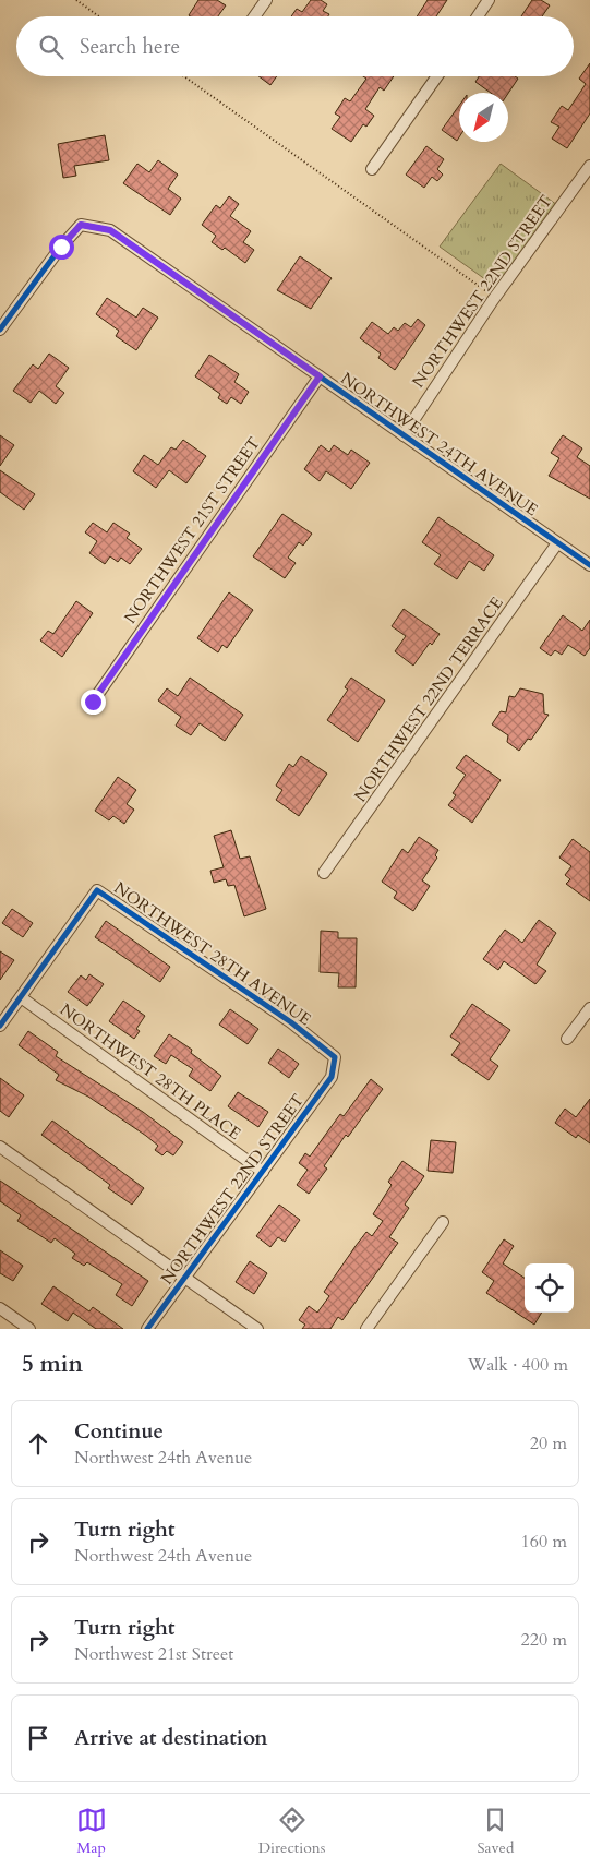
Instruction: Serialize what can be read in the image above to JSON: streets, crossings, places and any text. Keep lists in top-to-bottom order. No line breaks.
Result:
{"streets":{"street":["NORTHWEST 22ND STREET","NORTHWEST 24TH AVENUE","NORTHWEST 21ST STREET","NORTHWEST 22ND TERRACE","NORTHWEST 28TH AVENUE","NORTHWEST 28TH PLACE"]},"crossings":[["NORTHWEST 22ND STREET","NORTHWEST 24TH AVENUE"],["NORTHWEST 22ND STREET","NORTHWEST 28TH AVENUE"],["NORTHWEST 22ND STREET","NORTHWEST 28TH PLACE"],["NORTHWEST 24TH AVENUE","NORTHWEST 21ST STREET"],["NORTHWEST 24TH AVENUE","NORTHWEST 22ND TERRACE"],["NORTHWEST 28TH AVENUE","NORTHWEST 28TH PLACE"]],"north":"bottom left","page":{"search":"Search here","heading":["5 min","Walk · 400 m"],"list":[["Continue","Northwest 24th Avenue","20 m"],["Turn right","Northwest 24th Avenue","160 m"],["Turn right","Northwest 21st Street","220 m"],"Arrive at destination"],"nav":["Map","Directions","Saved"]}}
